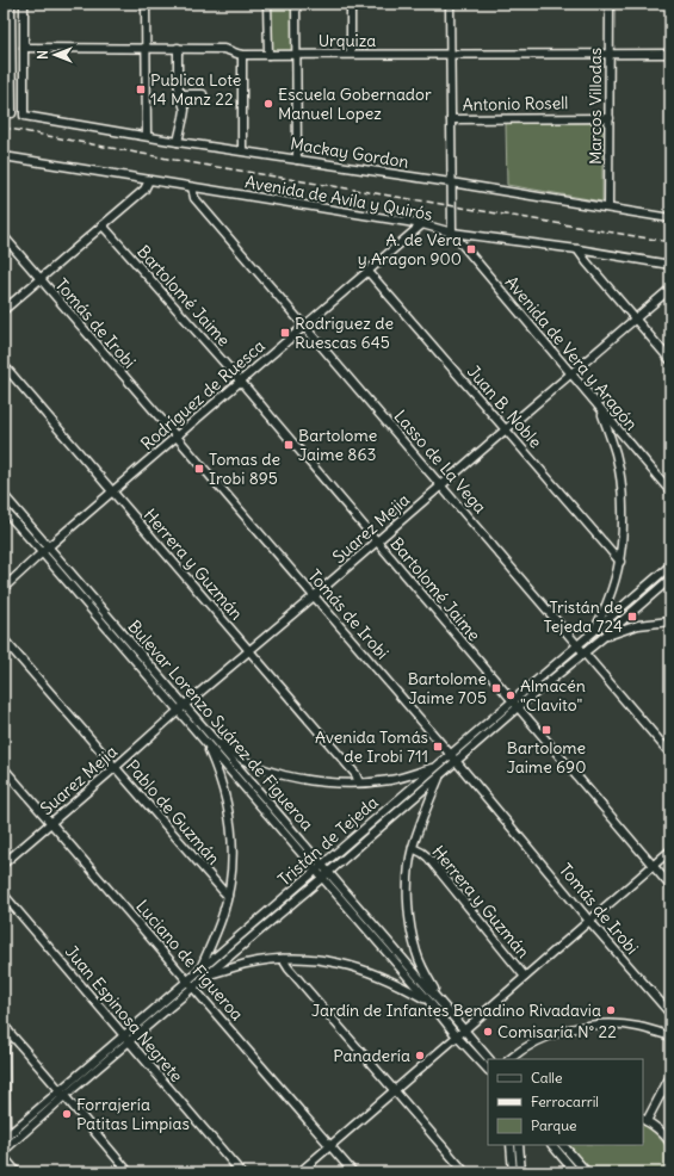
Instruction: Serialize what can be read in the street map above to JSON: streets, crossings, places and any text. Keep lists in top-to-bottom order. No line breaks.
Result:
{"streets":{"street":["Urquiza","Antonio Rosell","Marcos Villodas","Mackay Gordon","Avenida de Avila y Quirós","Bartolomé Jaime","Tomás de Irobi","Avenida de Vera y Aragón","Rodríguez de Ruesca","Juan B. Noble","Lasso de La Vega","Suarez Mejia","Herrera y Guzmán","Bulevar Lorenzo Suárez de Figueroa","Pablo de Guzmán","Tristán de Tejeda","Luciano de Figueroa","Juan Espinosa Negrete"]},"crossings":[["Urquiza","Marcos Villodas"],["Urquiza","Mackay Gordon"],["Antonio Rosell","Marcos Villodas"],["Marcos Villodas","Mackay Gordon"],["Avenida de Avila y Quirós","Avenida de Vera y Aragón"],["Avenida de Avila y Quirós","Rodríguez de Ruesca"],["Avenida de Avila y Quirós","Lasso de La Vega"],["Bartolomé Jaime","Rodríguez de Ruesca"],["Bartolomé Jaime","Suarez Mejia"],["Bartolomé Jaime","Tristán de Tejeda"],["Tomás de Irobi","Rodríguez de Ruesca"],["Tomás de Irobi","Suarez Mejia"],["Tomás de Irobi","Tristán de Tejeda"],["Avenida de Vera y Aragón","Suarez Mejia"],["Rodríguez de Ruesca","Juan B. Noble"],["Rodríguez de Ruesca","Lasso de La Vega"],["Rodríguez de Ruesca","Herrera y Guzmán"],["Rodríguez de Ruesca","Bulevar Lorenzo Suárez de Figueroa"],["Juan B. Noble","Suarez Mejia"],["Lasso de La Vega","Suarez Mejia"],["Lasso de La Vega","Tristán de Tejeda"],["Suarez Mejia","Herrera y Guzmán"],["Suarez Mejia","Bulevar Lorenzo Suárez de Figueroa"],["Suarez Mejia","Pablo de Guzmán"],["Suarez Mejia","Luciano de Figueroa"],["Bulevar Lorenzo Suárez de Figueroa","Tristán de Tejeda"],["Tristán de Tejeda","Luciano de Figueroa"],["Tristán de Tejeda","Juan Espinosa Negrete"]],"places":{"transit":["Publica Lote 14 Manz 22","A. de Vera y Aragon 900","Rodriguez de Ruescas 645","Bartolome Jaime 863","Tomas de Irobi 895","Tristán de Tejeda 724","Bartolome Jaime 705","Bartolome Jaime 690","Avenida Tomás de Irobi 711"],"other":["Escuela Gobernador Manuel Lopez","Almacén \"Clavito\"","Jardín de Infantes Benadino Rivadavia","Comisaría N° 22","Panadería","Forrajería Patitas Limpias"]},"legend":["Calle","Ferrocarril","Parque"],"north":"left"}
